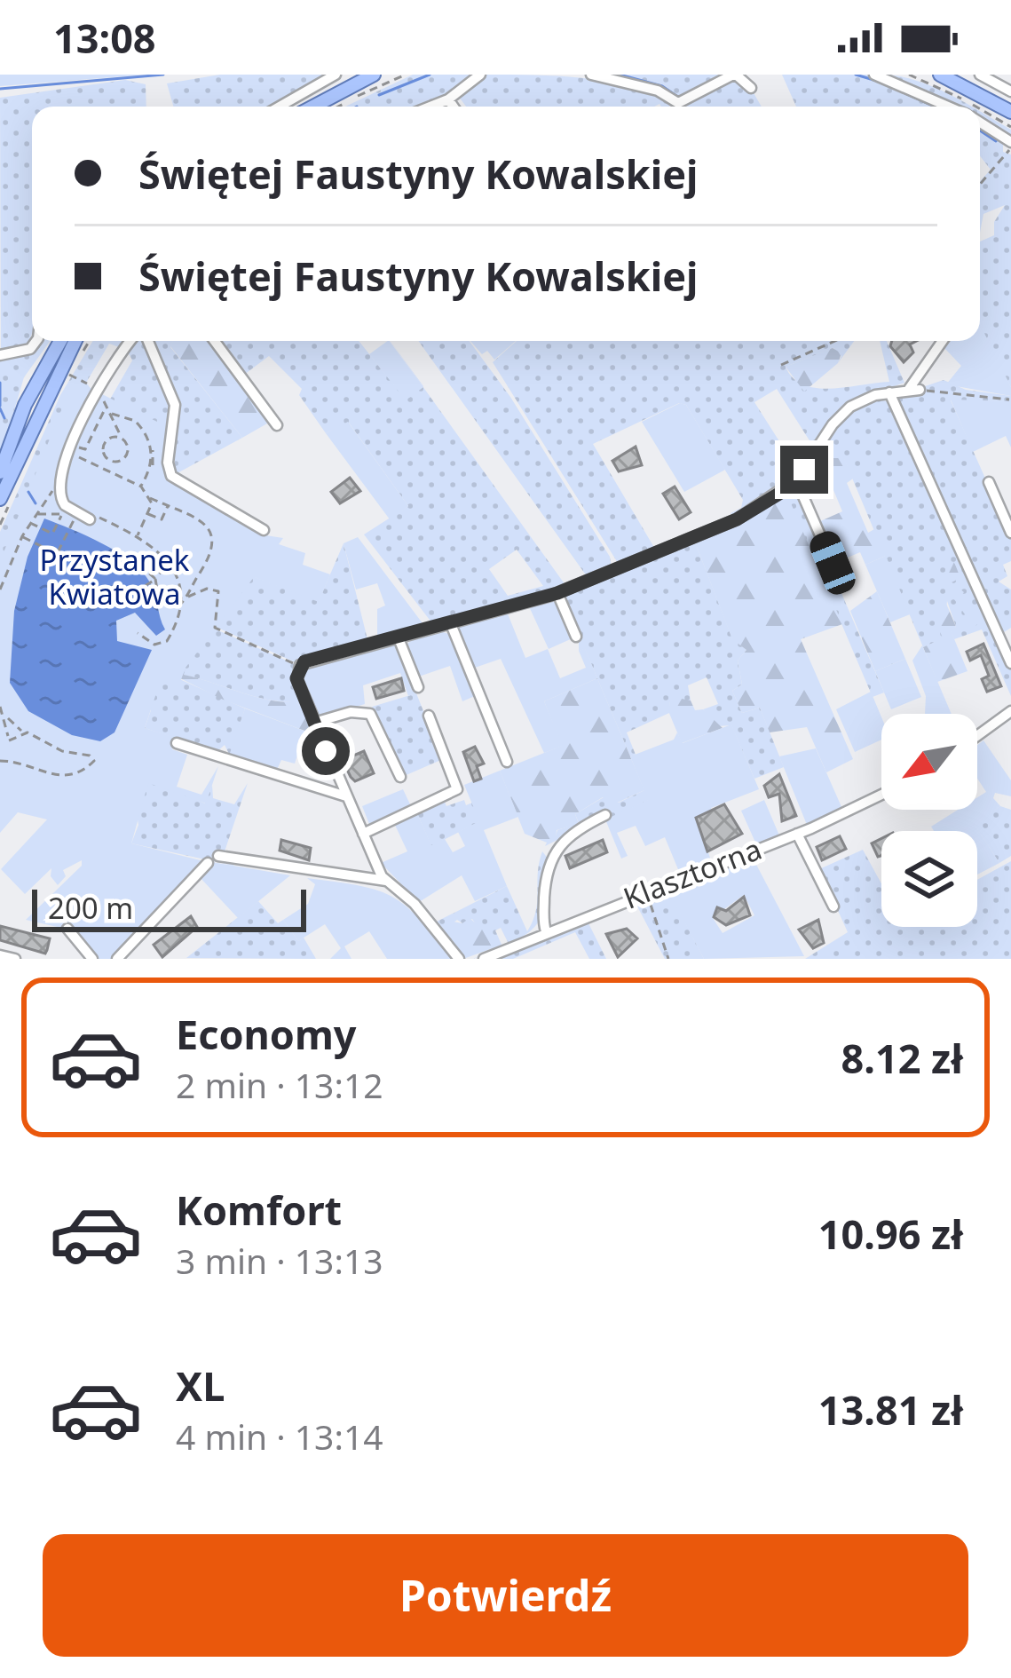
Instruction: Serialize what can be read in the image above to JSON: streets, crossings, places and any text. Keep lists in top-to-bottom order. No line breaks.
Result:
{"streets":{"street":["Klasztorna"]},"parks":["Przystanek Kwiatowa"],"scale_bar":"200 m","north":"bottom left","page":{"status":"13:08","banner":["Świętej Faustyny Kowalskiej","Świętej Faustyny Kowalskiej"],"scale":"200 m","list":[{"name":"Economy","note":"2 min · 13:12","value":"8.12 zł"},{"name":"Komfort","note":"3 min · 13:13","value":"10.96 zł"},{"name":"XL","note":"4 min · 13:14","value":"13.81 zł"}],"buttons":"Potwierdź"}}
